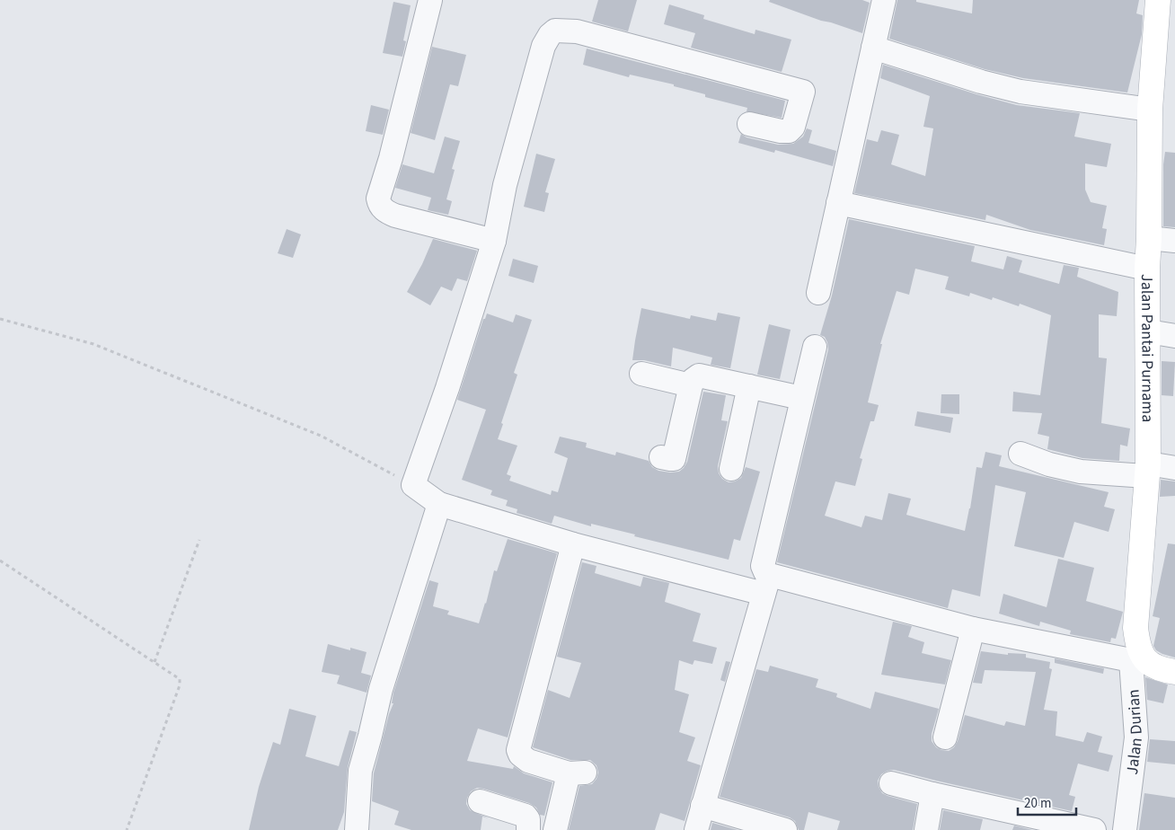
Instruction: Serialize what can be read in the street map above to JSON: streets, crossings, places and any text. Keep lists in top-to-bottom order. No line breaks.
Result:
{"streets":{"street":["Jalan Pantai Purnama","Jalan Durian"]},"crossings":[["Jalan Pantai Purnama","Jalan Durian"]],"scale_bar":"20 m"}
